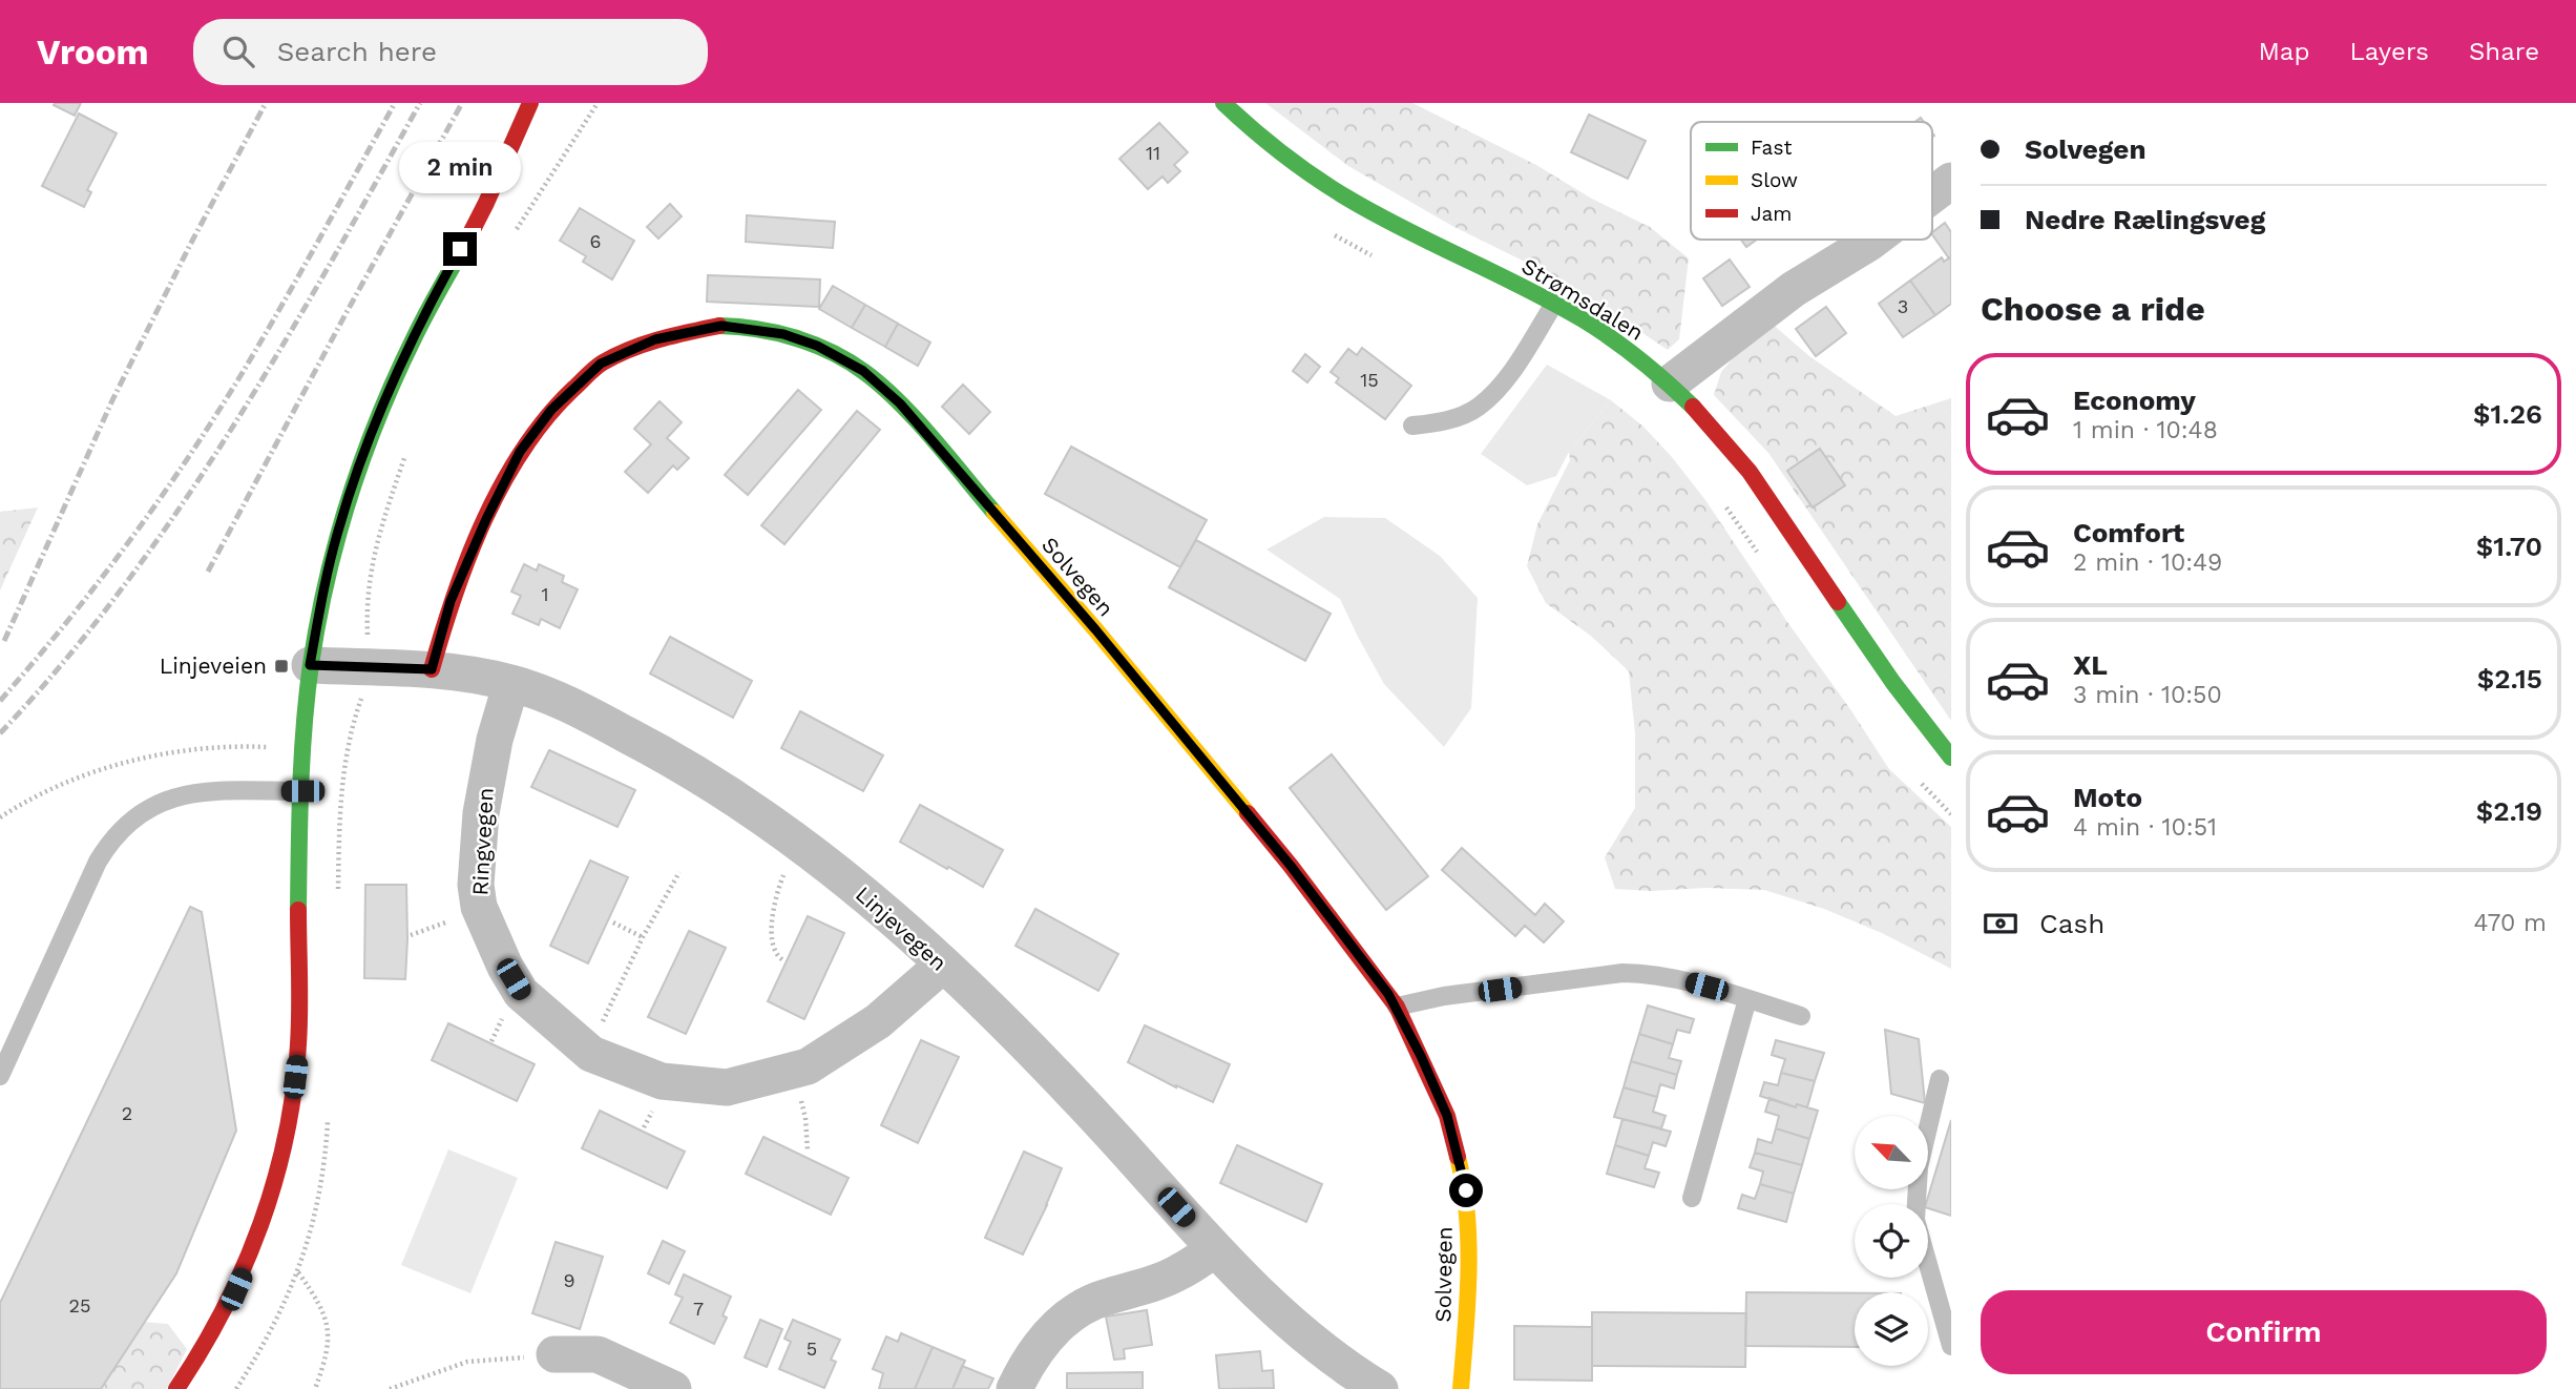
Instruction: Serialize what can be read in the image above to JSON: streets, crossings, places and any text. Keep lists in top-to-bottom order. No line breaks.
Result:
{"streets":{"main road":["Strømsdalen","Solvegen"],"street":["Ringvegen","Linjevegen"]},"crossings":[["Solvegen","Linjevegen"],["Ringvegen","Linjevegen"]],"places":{"transit":["Linjeveien"]},"house_numbers":["11","6","3","15","1","2","9","25","7","5"],"legend":["Fast","Slow","Jam"],"north":"top left","page":{"header":"Vroom","search":"Search here","nav":["Map","Layers","Share"],"banner":["Solvegen","Nedre Rælingsveg"],"bubble":"2 min","heading":"Choose a ride","list":[{"name":"Economy","note":"1 min · 10:48","value":"$1.26"},{"name":"Comfort","note":"2 min · 10:49","value":"$1.70"},{"name":"XL","note":"3 min · 10:50","value":"$2.15"},{"name":"Moto","note":"4 min · 10:51","value":"$2.19"}],"pay":["Cash","470 m"],"buttons":"Confirm"}}
